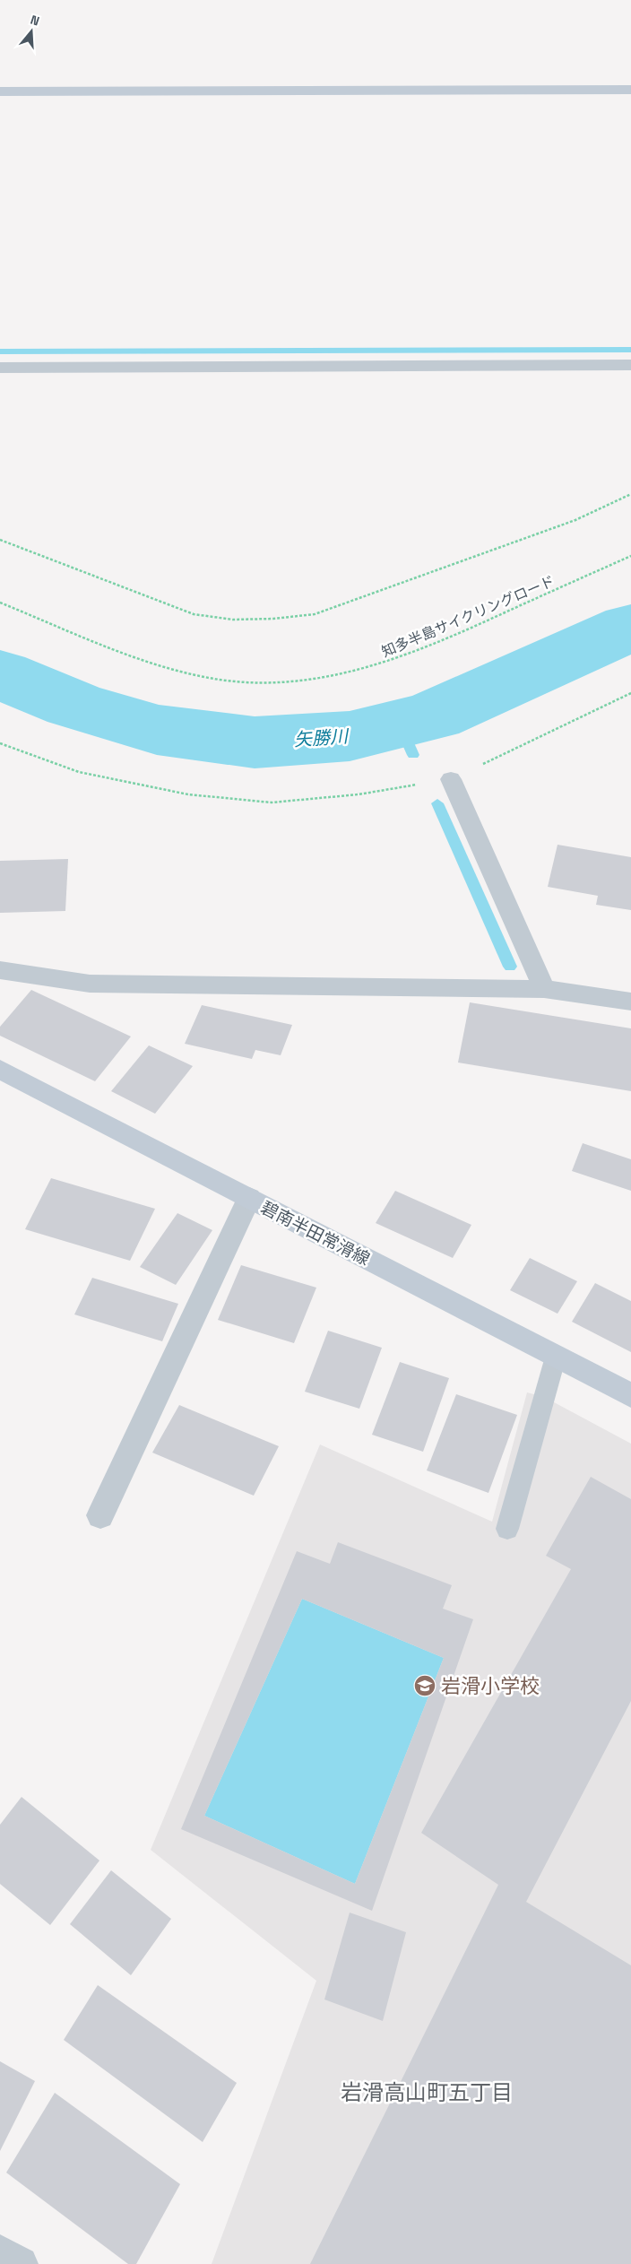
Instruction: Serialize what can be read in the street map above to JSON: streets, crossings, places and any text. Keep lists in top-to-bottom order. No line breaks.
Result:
{"streets":{"street":["碧南半田常滑線"],"path":["知多半島サイクリングロード"]},"districts":["岩滑高山町五丁目"],"water":["矢勝川"],"places":{"school or university":["岩滑小学校"]},"north":"top"}
